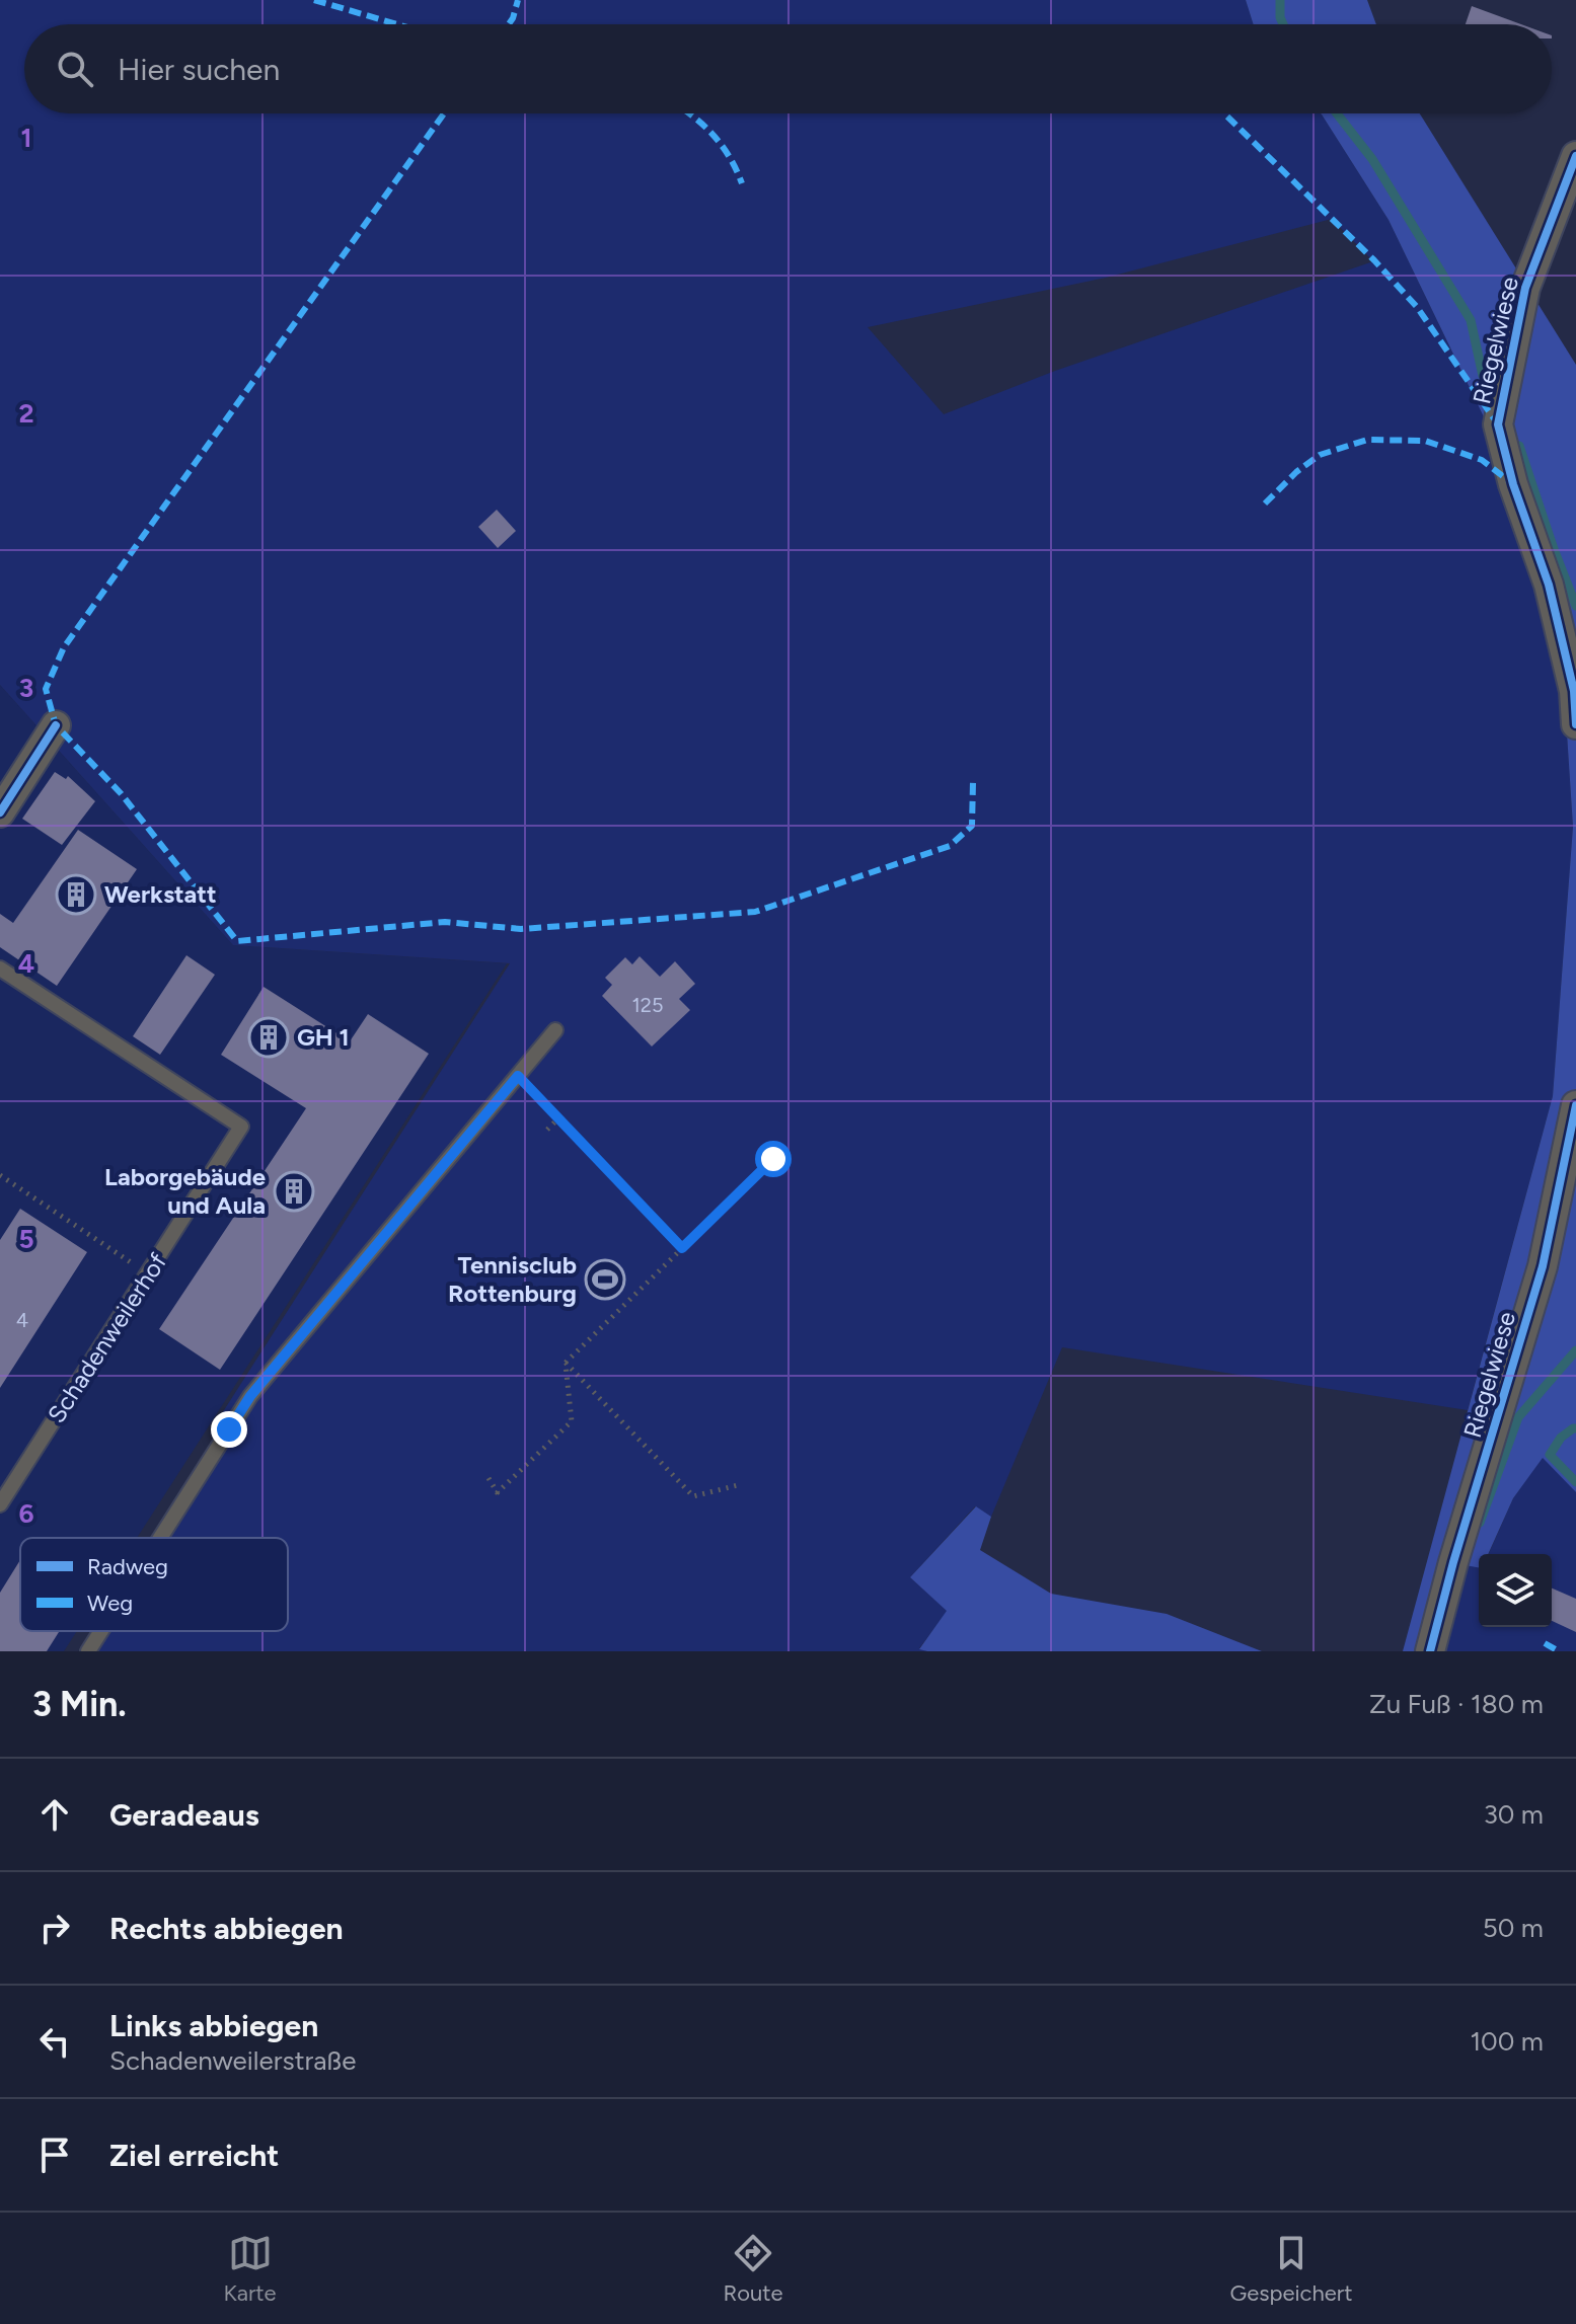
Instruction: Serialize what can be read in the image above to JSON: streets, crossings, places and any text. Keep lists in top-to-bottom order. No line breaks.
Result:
{"streets":{"street":["Riegelwiese"],"lane":["Schadenweilerhof"]},"places":{"building":["Werkstatt","GH 1","Laborgebäude und Aula"],"sports":["Tennisclub Rottenburg"]},"house_numbers":["125","4"],"legend":["Radweg","Weg"],"page":{"search":"Hier suchen","heading":["3 Min.","Zu Fuß · 180 m"],"list":[["Geradeaus","30 m"],["Rechts abbiegen","50 m"],["Links abbiegen","Schadenweilerstraße","100 m"],"Ziel erreicht"],"nav":["Karte","Route","Gespeichert"]},"grid":{"rows":["1","2","3","4","5","6"]}}
